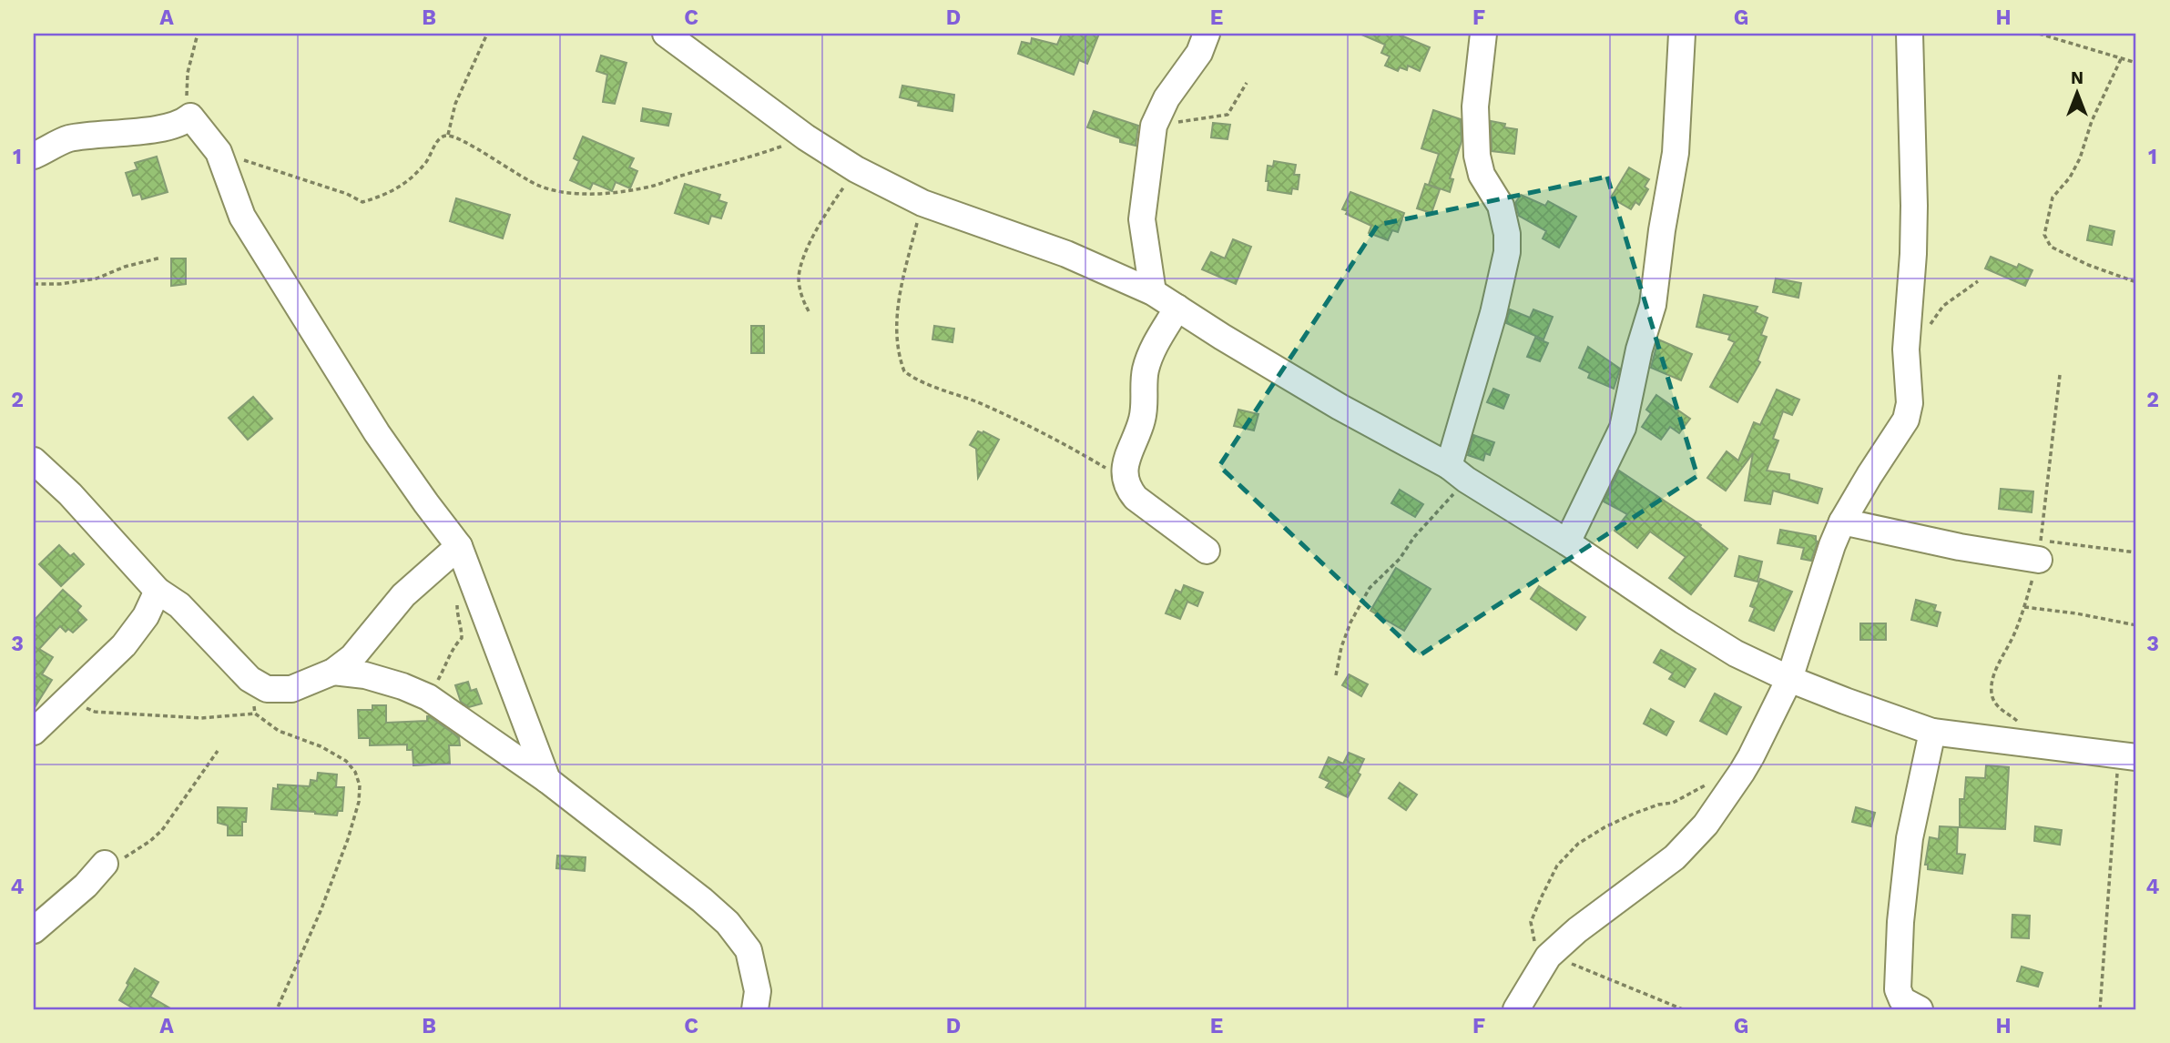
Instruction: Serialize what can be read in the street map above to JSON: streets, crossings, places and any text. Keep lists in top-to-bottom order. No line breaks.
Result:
{"north":"top","grid":{"columns":["A","B","C","D","E","F","G","H"],"rows":["1","2","3","4"]}}
